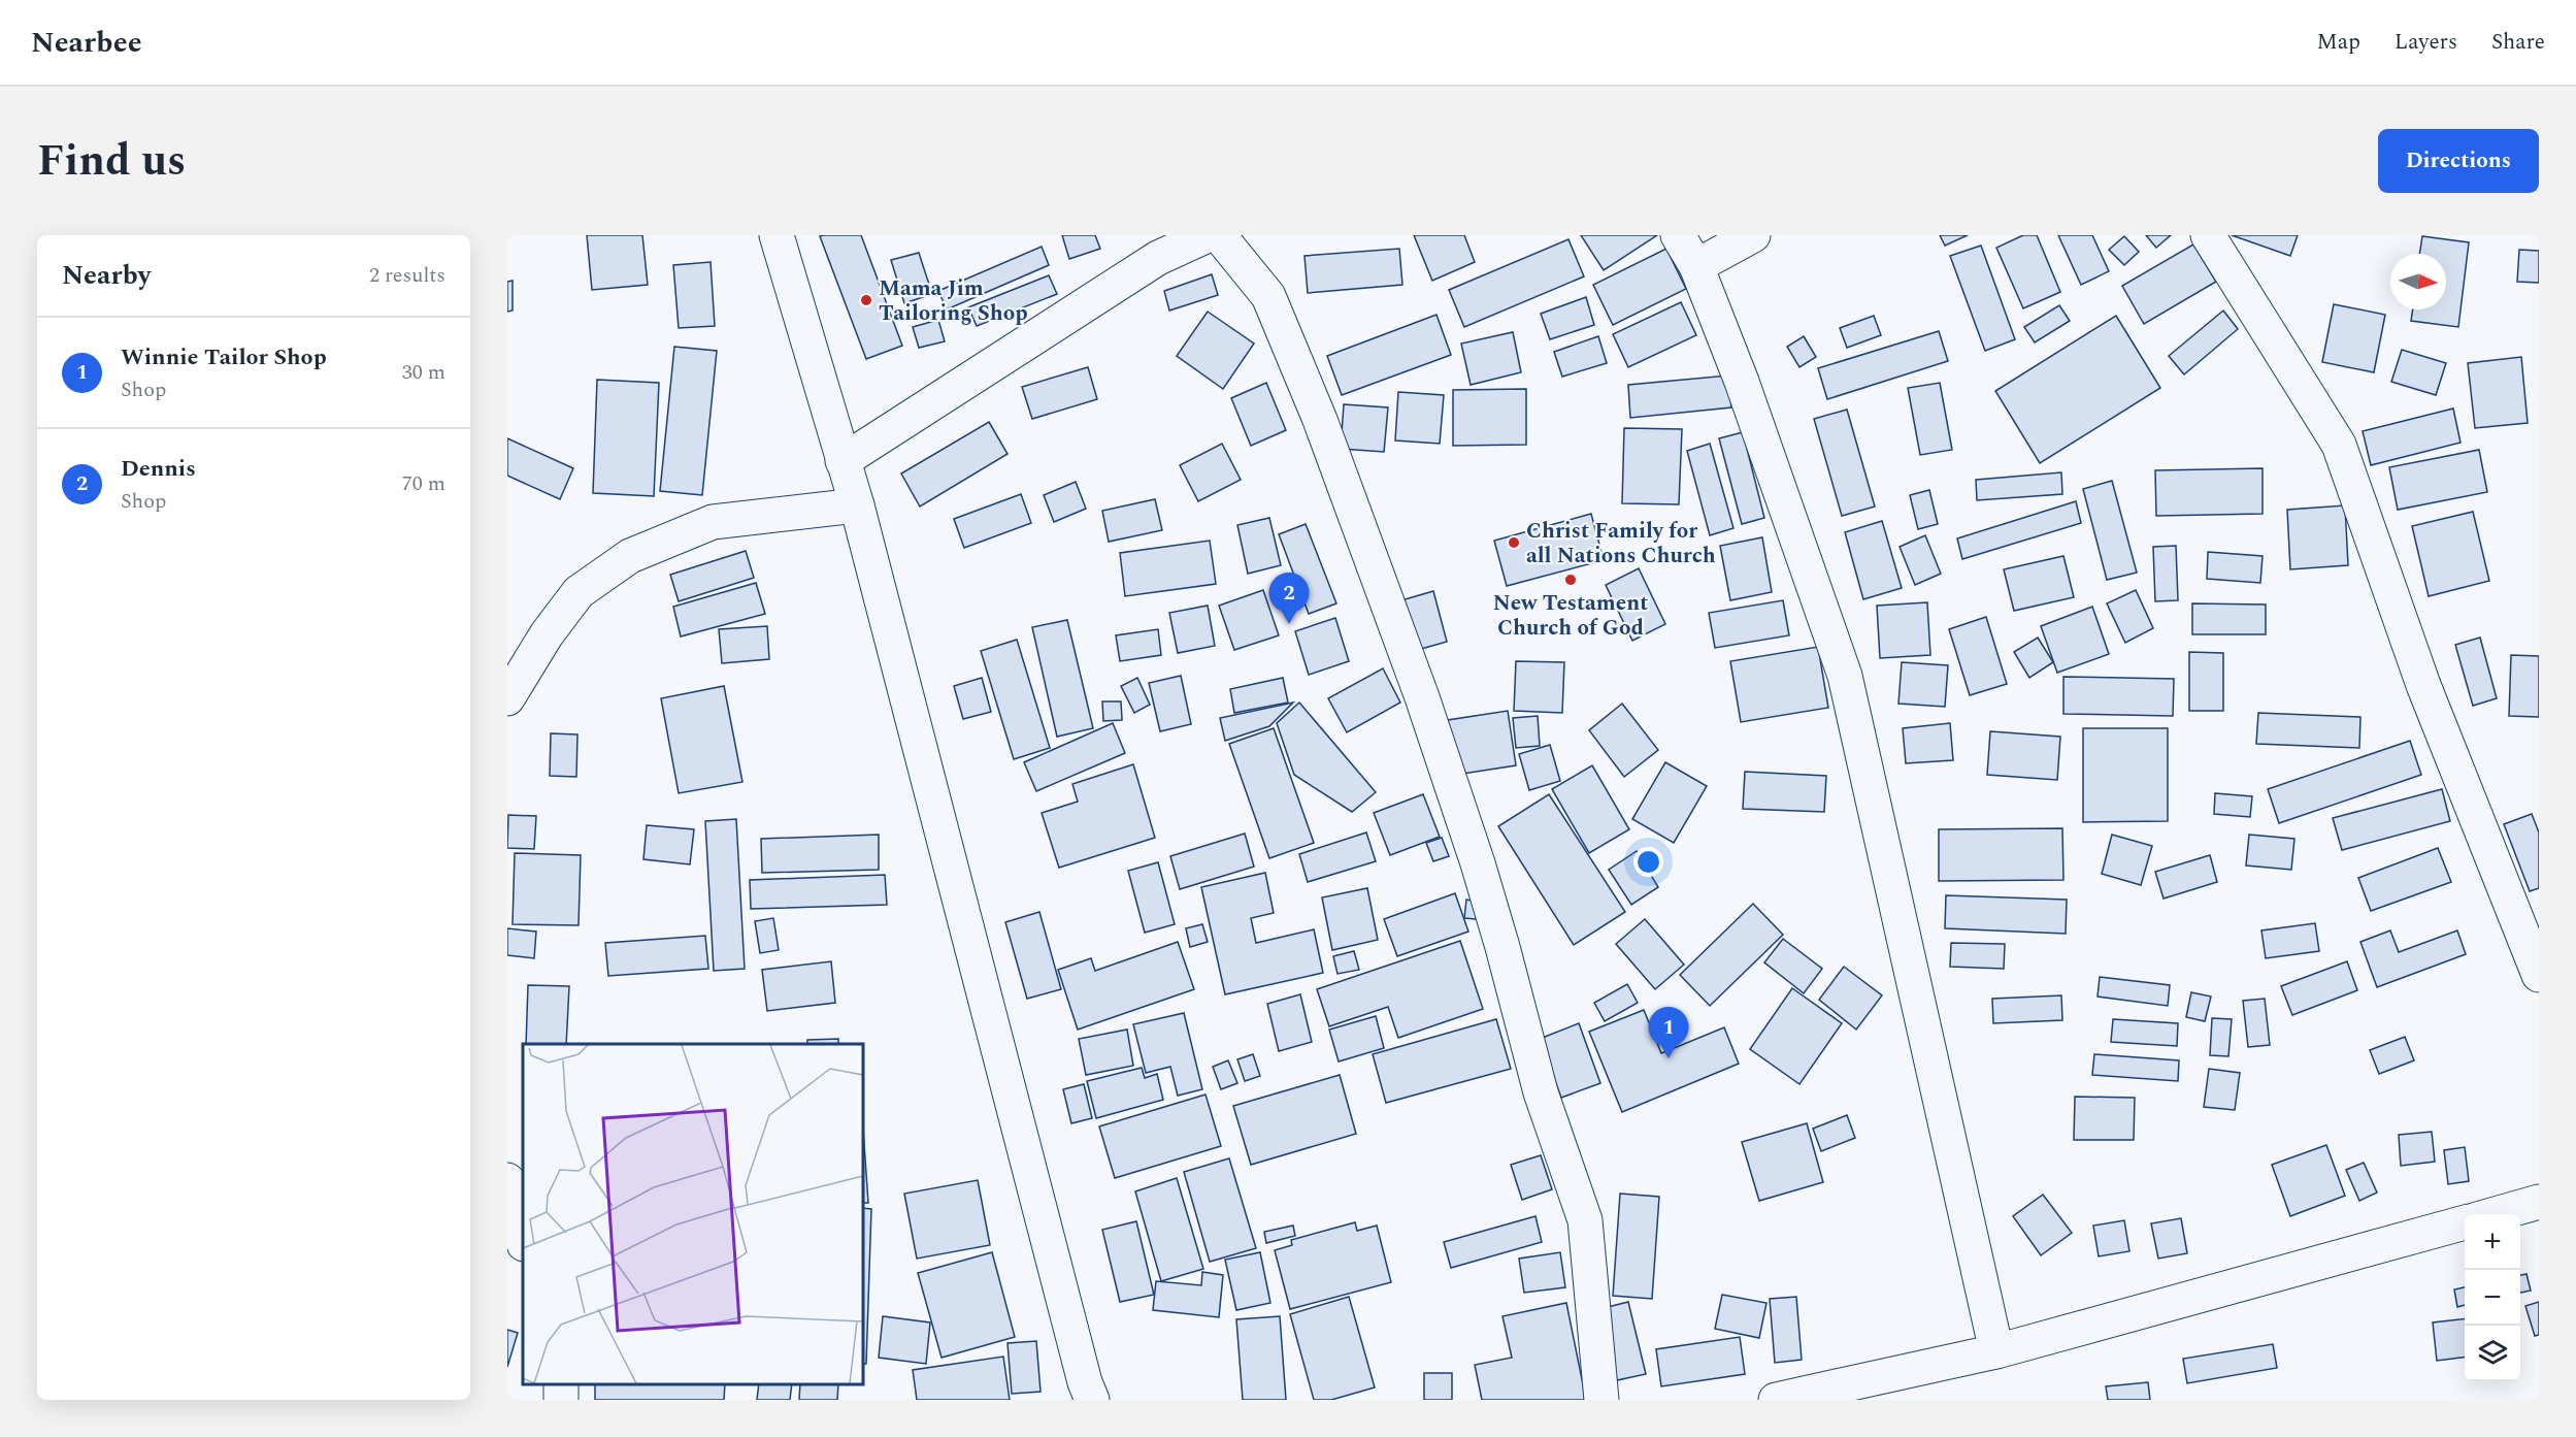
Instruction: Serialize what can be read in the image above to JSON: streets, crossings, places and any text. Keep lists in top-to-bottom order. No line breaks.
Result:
{"places":["Mama Jim Tailoring Shop","Christ Family for all Nations Church","New Testament Church of God"],"north":"right","page":{"header":"Nearbee","nav":["Map","Layers","Share"],"title":"Find us","buttons":"Directions","heading":["Nearby","2 results"],"list":[{"mark":"1","name":"Winnie Tailor Shop","note":"Shop","value":"30 m"},{"mark":"2","name":"Dennis","note":"Shop","value":"70 m"}],"pins":["2","1"],"map_buttons":["+","−"]}}
